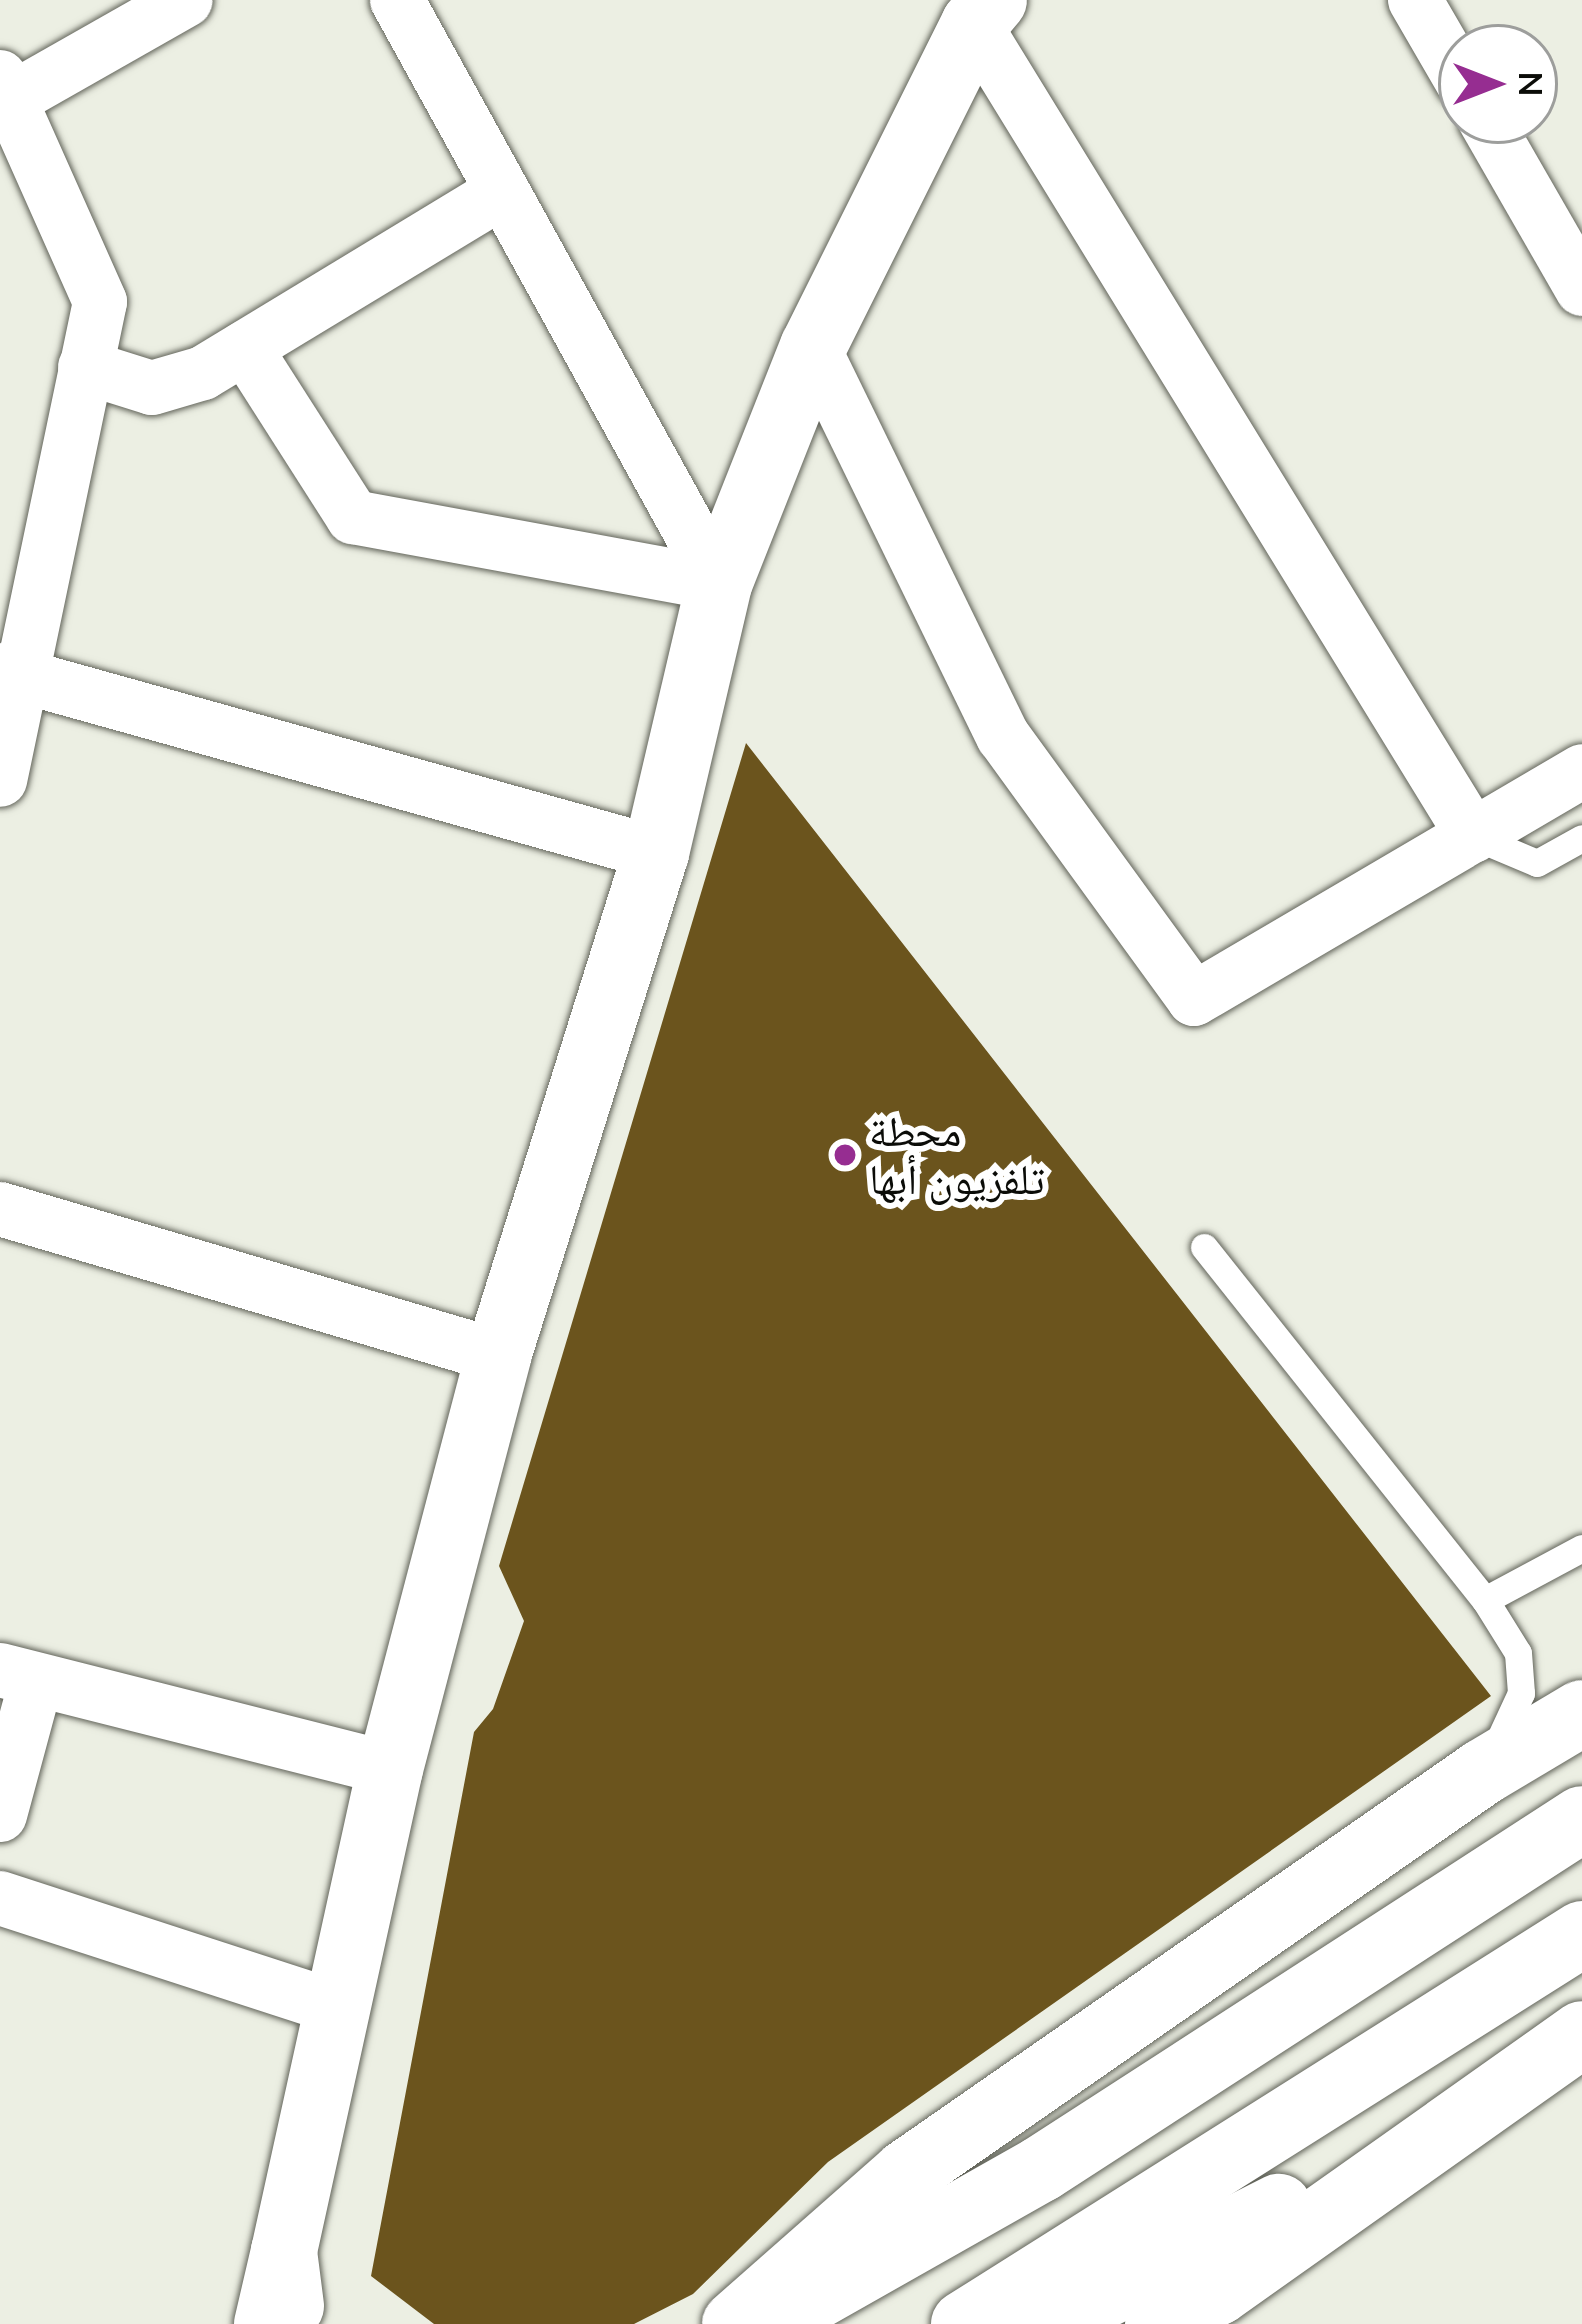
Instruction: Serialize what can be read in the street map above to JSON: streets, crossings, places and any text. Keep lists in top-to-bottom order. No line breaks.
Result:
{"places":["محطة تلفزيون أبها"],"north":"right"}
